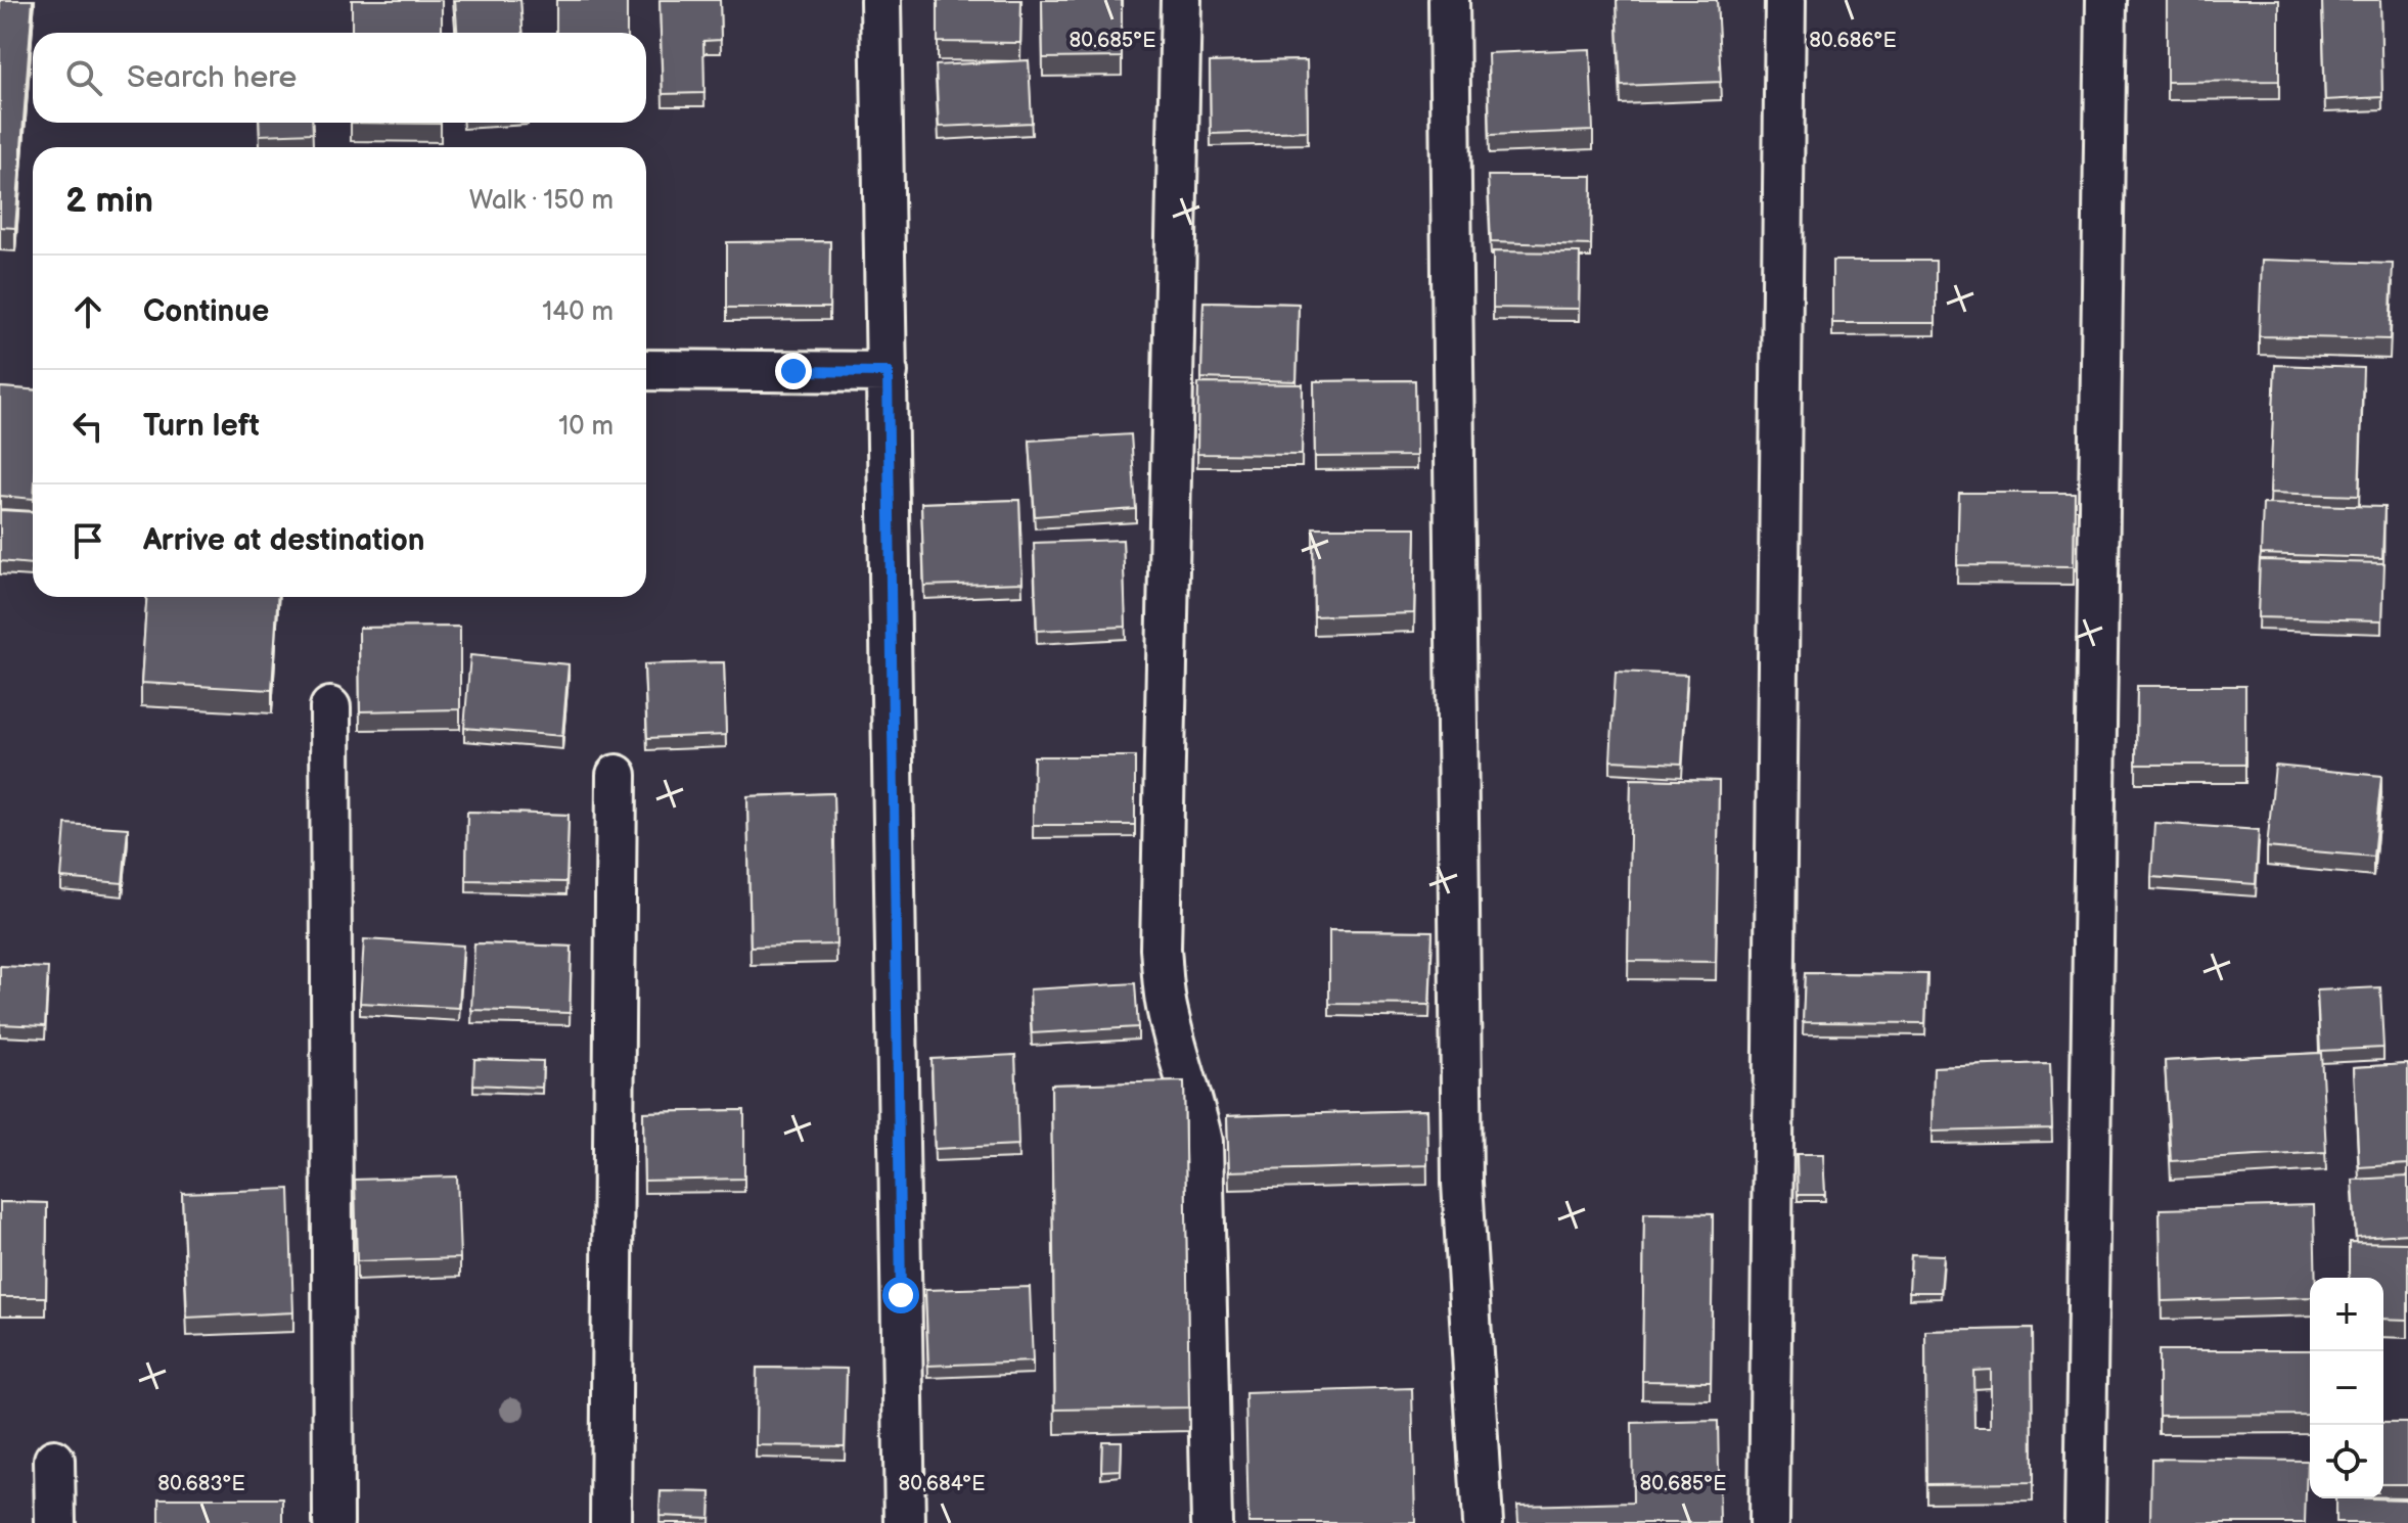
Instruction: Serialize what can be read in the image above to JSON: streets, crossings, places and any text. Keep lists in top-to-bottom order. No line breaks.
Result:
{"page":{"search":"Search here","heading":["2 min","Walk · 150 m"],"list":[["Continue","140 m"],["Turn left","10 m"],"Arrive at destination"],"map_buttons":["+","−"]},"coordinates":["80.685°E","80.686°E","80.683°E","80.684°E"]}
